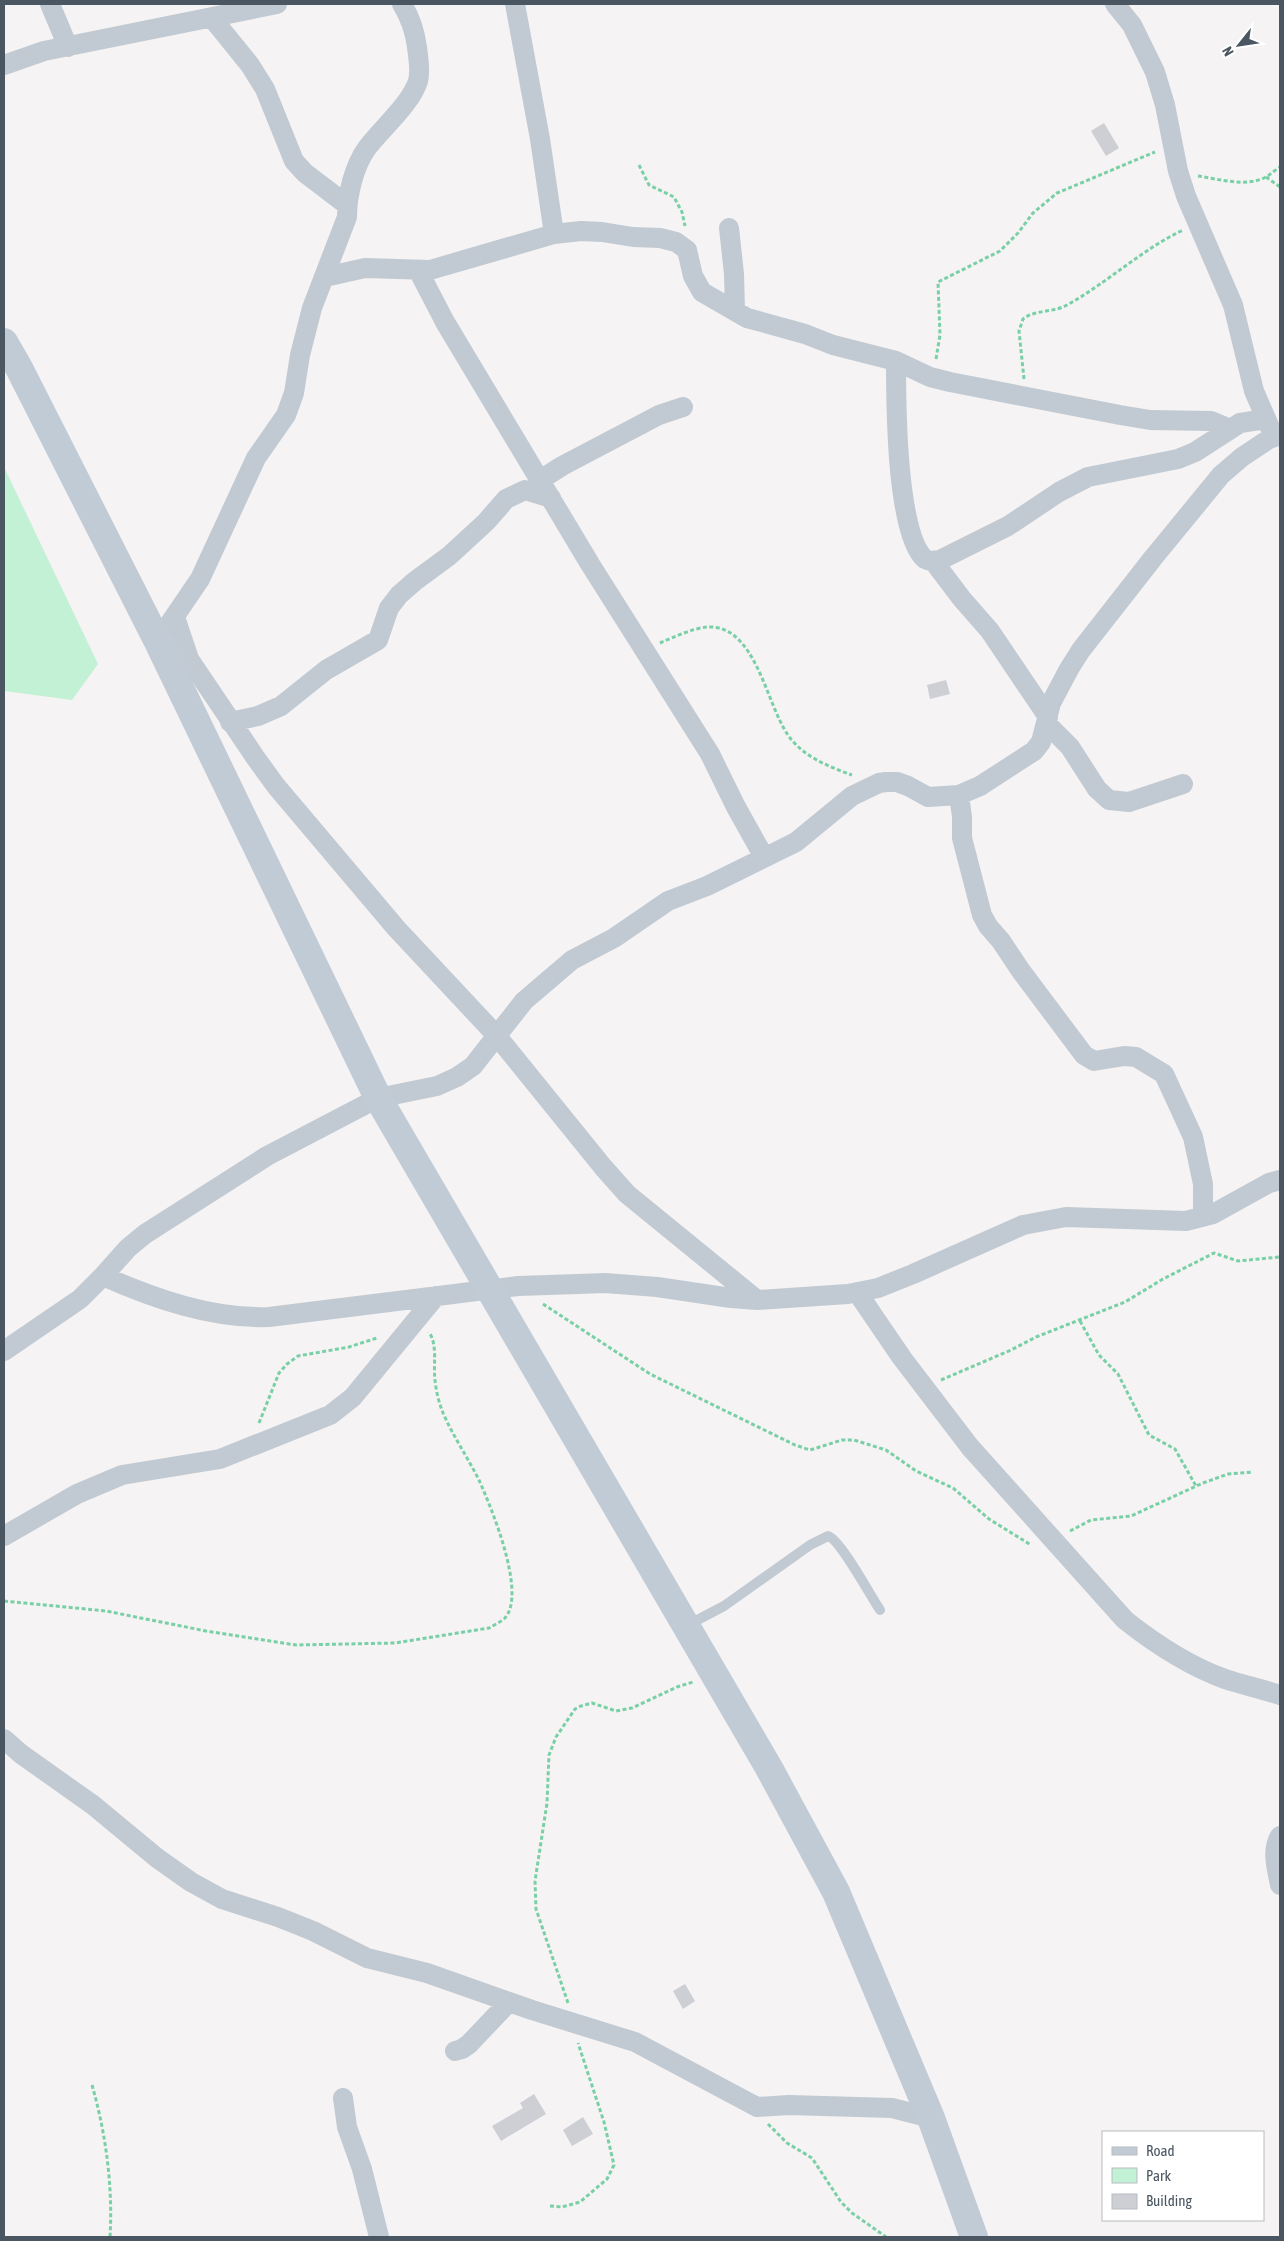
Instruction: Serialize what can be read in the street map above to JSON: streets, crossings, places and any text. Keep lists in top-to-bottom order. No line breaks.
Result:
{"legend":["Road","Park","Building"],"north":"bottom left"}
